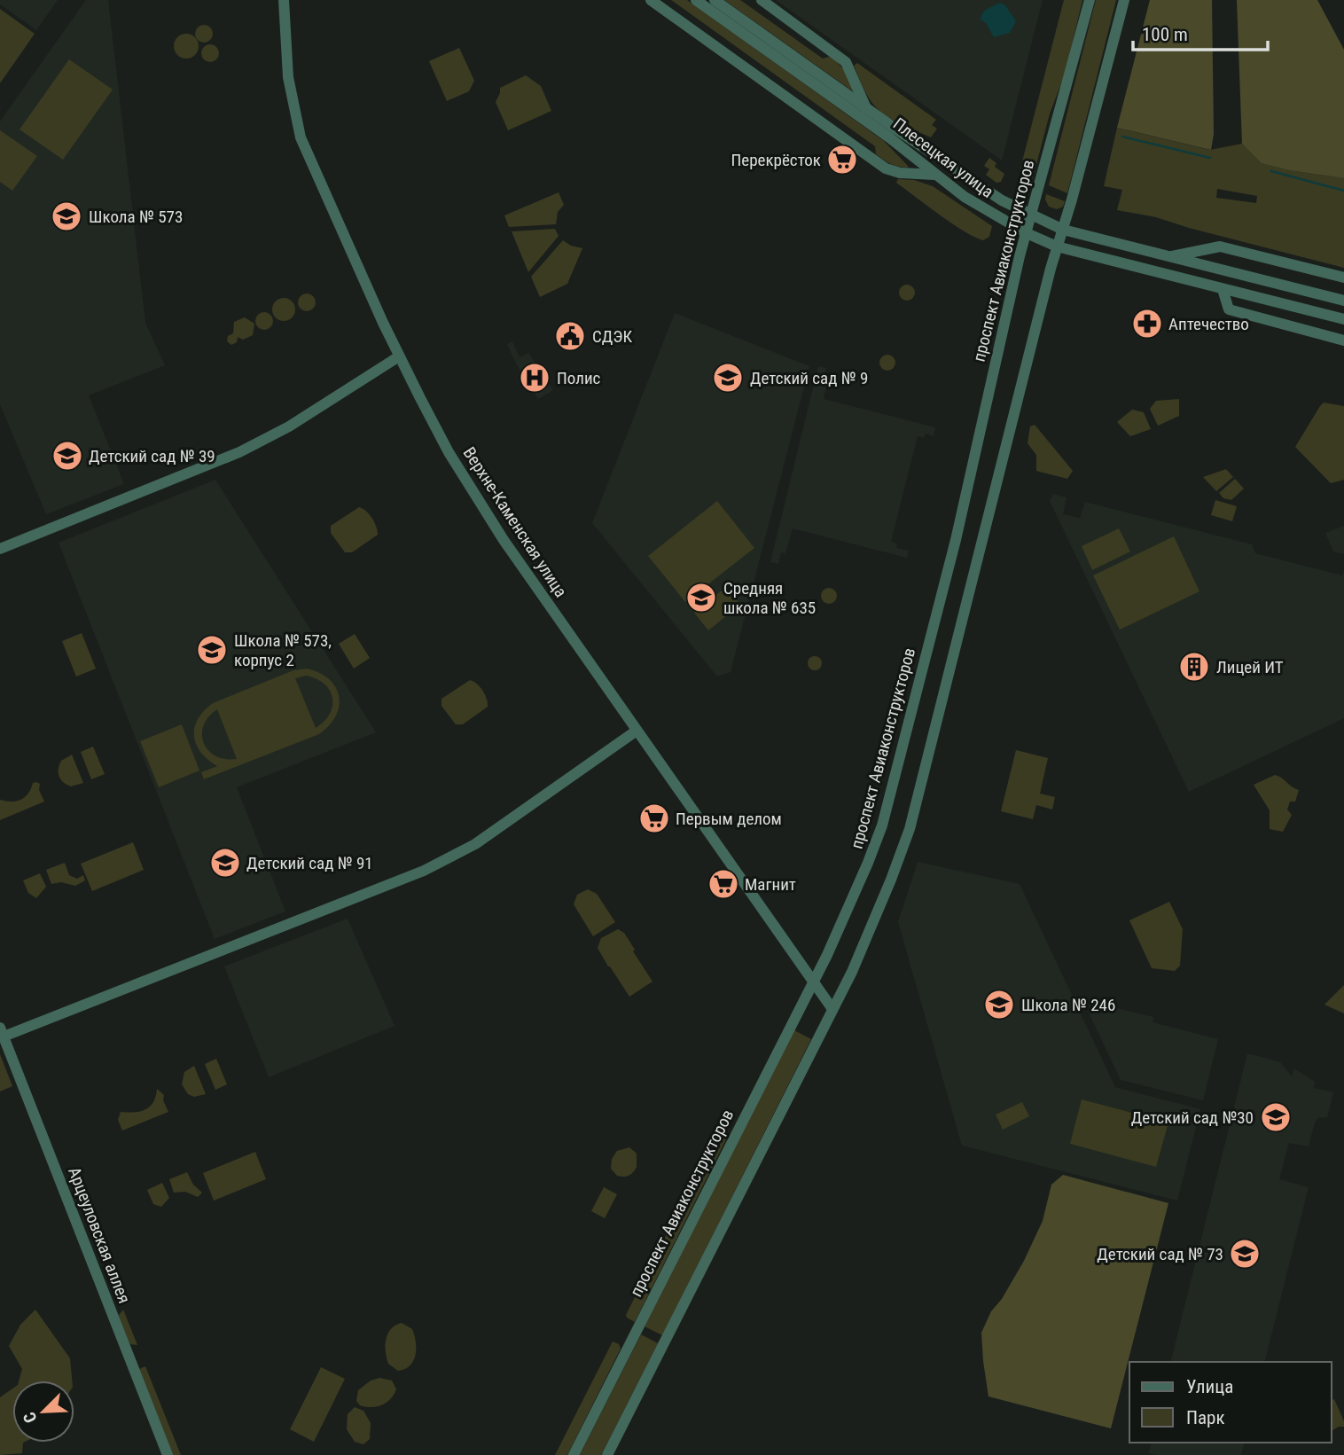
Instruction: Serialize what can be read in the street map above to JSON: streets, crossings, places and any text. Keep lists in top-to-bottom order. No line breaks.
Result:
{"streets":{"street":["Плесецкая улица","проспект Авиаконструкторов","Верхне-Каменская улица","Арцеуловская аллея"]},"crossings":[["Плесецкая улица","проспект Авиаконструкторов"],["проспект Авиаконструкторов","Верхне-Каменская улица"]],"places":{"supermarket":["Перекрёсток","Первым делом","Магнит"],"school or university":["Школа № 573","Детский сад № 9","Детский сад № 39","Средняя школа № 635","Школа № 573, корпус 2","Детский сад № 91","Школа № 246","Детский сад №30","Детский сад № 73"],"pharmacy":["Аптечество"],"public building":["СДЭК"],"hospital":["Полис"],"building":["Лицей ИТ"]},"legend":["Улица","Парк"],"scale_bar":"100 m","north":"bottom left"}
